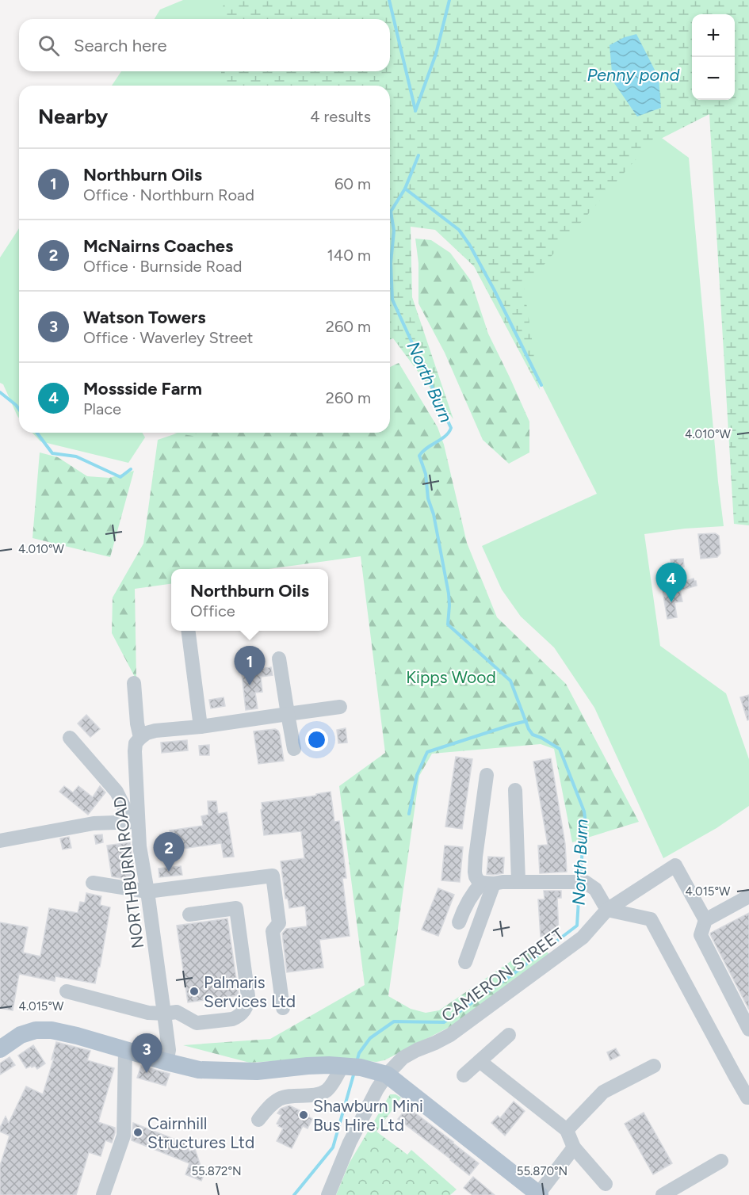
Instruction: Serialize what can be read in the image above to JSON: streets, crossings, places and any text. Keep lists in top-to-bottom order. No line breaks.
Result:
{"streets":{"street":["NORTHBURN ROAD","CAMERON STREET"]},"water":["Penny pond","North Burn"],"parks":["Kipps Wood"],"places":["Palmaris Services Ltd","Shawburn Mini Bus Hire Ltd","Cairnhill Structures Ltd"],"page":{"map_buttons":["+","−"],"search":"Search here","heading":["Nearby","4 results"],"list":[{"mark":"1","name":"Northburn Oils","note":"Office · Northburn Road","value":"60 m"},{"mark":"2","name":"McNairns Coaches","note":"Office · Burnside Road","value":"140 m"},{"mark":"3","name":"Watson Towers","note":"Office · Waverley Street","value":"260 m"},{"mark":"4","name":"Mossside Farm","note":"Place","value":"260 m"}],"pins":["4","1","2","3"],"popup":["Northburn Oils","Office"]},"coordinates":["4.010°W","4.015°W","55.872°N","55.870°N"]}
